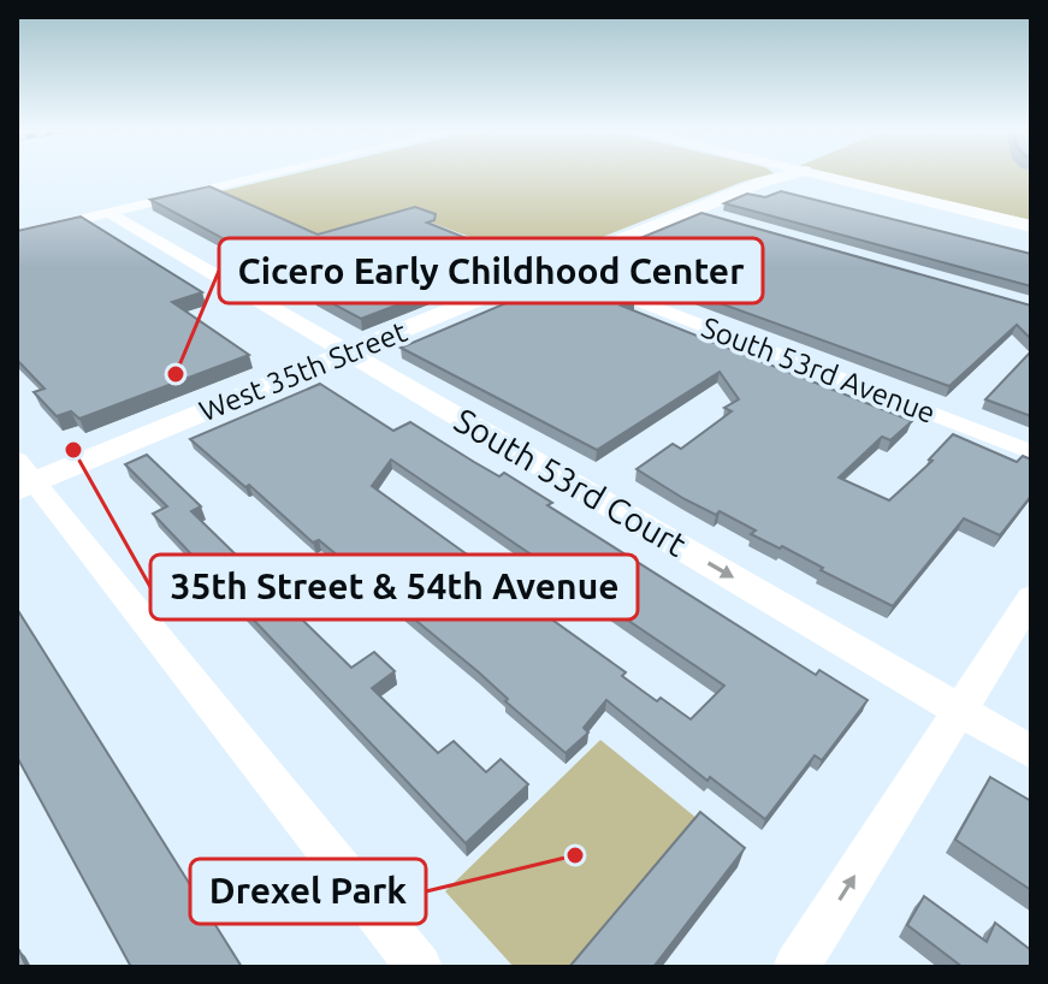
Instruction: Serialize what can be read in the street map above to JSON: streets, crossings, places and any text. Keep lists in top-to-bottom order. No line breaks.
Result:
{"streets":{"street":["South 53rd Avenue","West 35th Street","South 53rd Court"]},"crossings":[["South 53rd Avenue","West 35th Street"],["West 35th Street","South 53rd Court"]],"one_way":["South 53rd Court"],"places":["Cicero Early Childhood Center","35th Street & 54th Avenue","Drexel Park"]}
